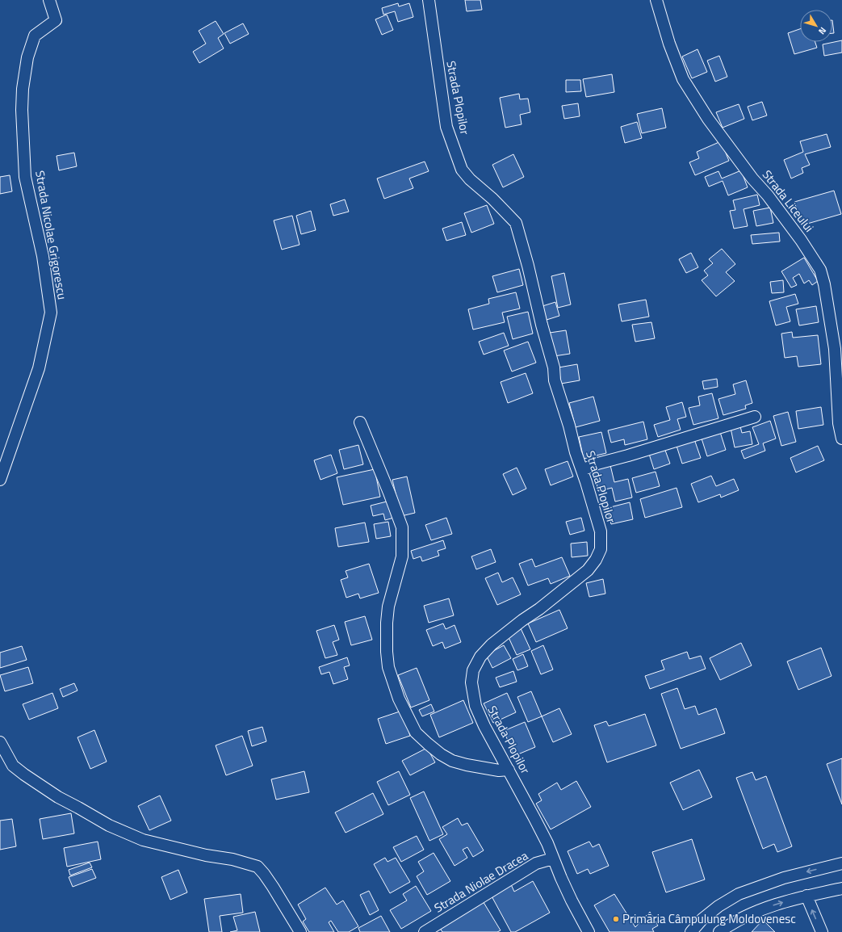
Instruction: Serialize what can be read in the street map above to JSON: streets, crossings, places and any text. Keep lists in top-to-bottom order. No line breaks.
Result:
{"streets":{"street":["Strada Plopilor","Strada Liceului","Strada Nicolae Grigorescu","Strada Niolae Dracea"]},"crossings":[["Strada Plopilor","Strada Niolae Dracea"]],"places":["Primăria Câmpulung Moldovenesc"],"north":"bottom right"}
